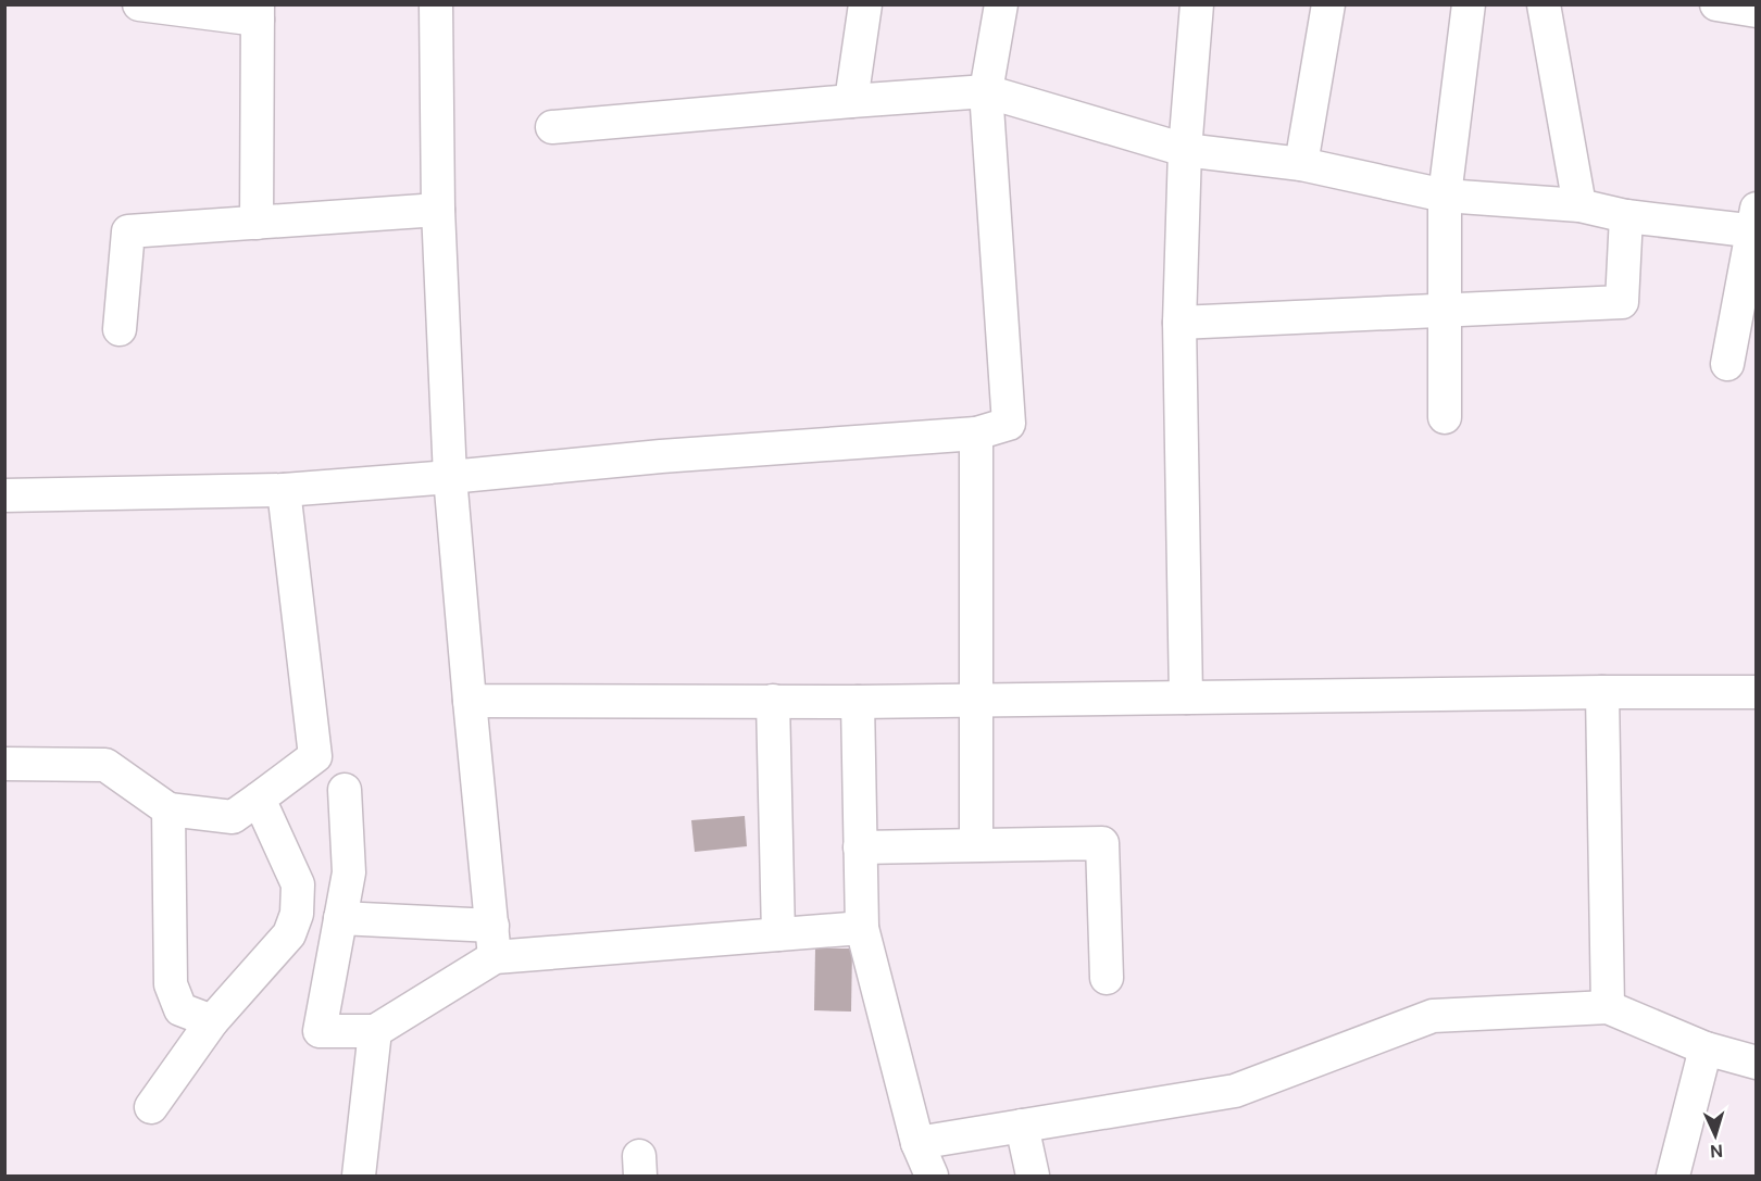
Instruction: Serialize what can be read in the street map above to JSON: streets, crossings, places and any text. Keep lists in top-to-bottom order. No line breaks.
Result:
{"north":"bottom"}
